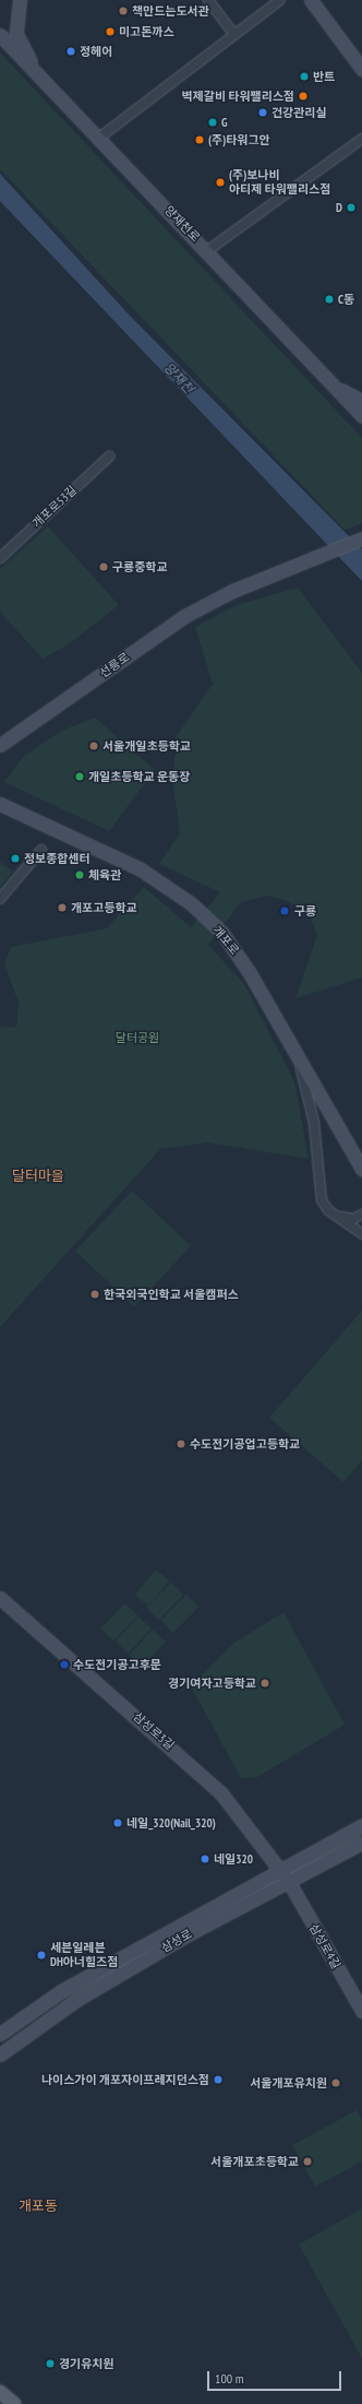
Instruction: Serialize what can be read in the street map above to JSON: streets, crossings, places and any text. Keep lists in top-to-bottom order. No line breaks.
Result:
{"streets":{"street":["양재천로","개포로53길","선릉로","개포로","삼성로3길","삼성로","삼성로4길"]},"crossings":[["삼성로3길","삼성로"],["삼성로3길","삼성로4길"],["삼성로","삼성로4길"]],"districts":["달터마을","개포동"],"water":["양재천"],"parks":["달터공원"],"places":["책만드는도서관","미고돈까스","정헤어","반트","벽제갈비 타워팰리스점","건강관리실","G","(주)타워그안","(주)보나비 아티제 타워팰리스점","D","C동","구룡중학교","서울개일초등학교","개일초등학교 운동장","정보종합센터","체육관","개포고등학교","구룡","한국외국인학교 서울캠퍼스","수도전기공업고등학교","수도전기공고후문","경기여자고등학교","네일_320(Nail_320)","네일320","세븐일레븐 DH아너힐즈점","나이스가이 개포자이프레지던스점","서울개포유치원","서울개포초등학교","경기유치원"],"scale_bar":"100 m"}
